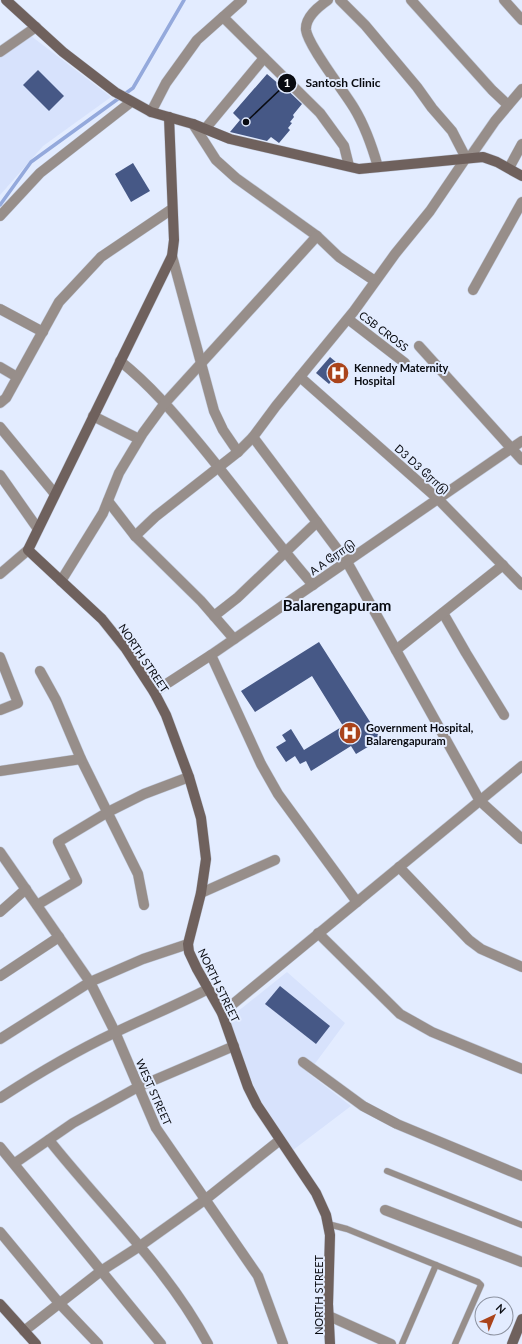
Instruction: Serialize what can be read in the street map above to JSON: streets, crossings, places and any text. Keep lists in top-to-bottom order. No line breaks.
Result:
{"streets":{"street":["CSB CROSS","D3 D3 ரோடு","A A ரோடு","NORTH STREET","WEST STREET"]},"crossings":[["D3 D3 ரோடு","A A ரோடு"],["A A ரோடு","NORTH STREET"]],"districts":["Balarengapuram"],"places":{"other":["Santosh Clinic"],"hospital":["Kennedy Maternity Hospital","Government Hospital, Balarengapuram"]},"north":"top right"}
